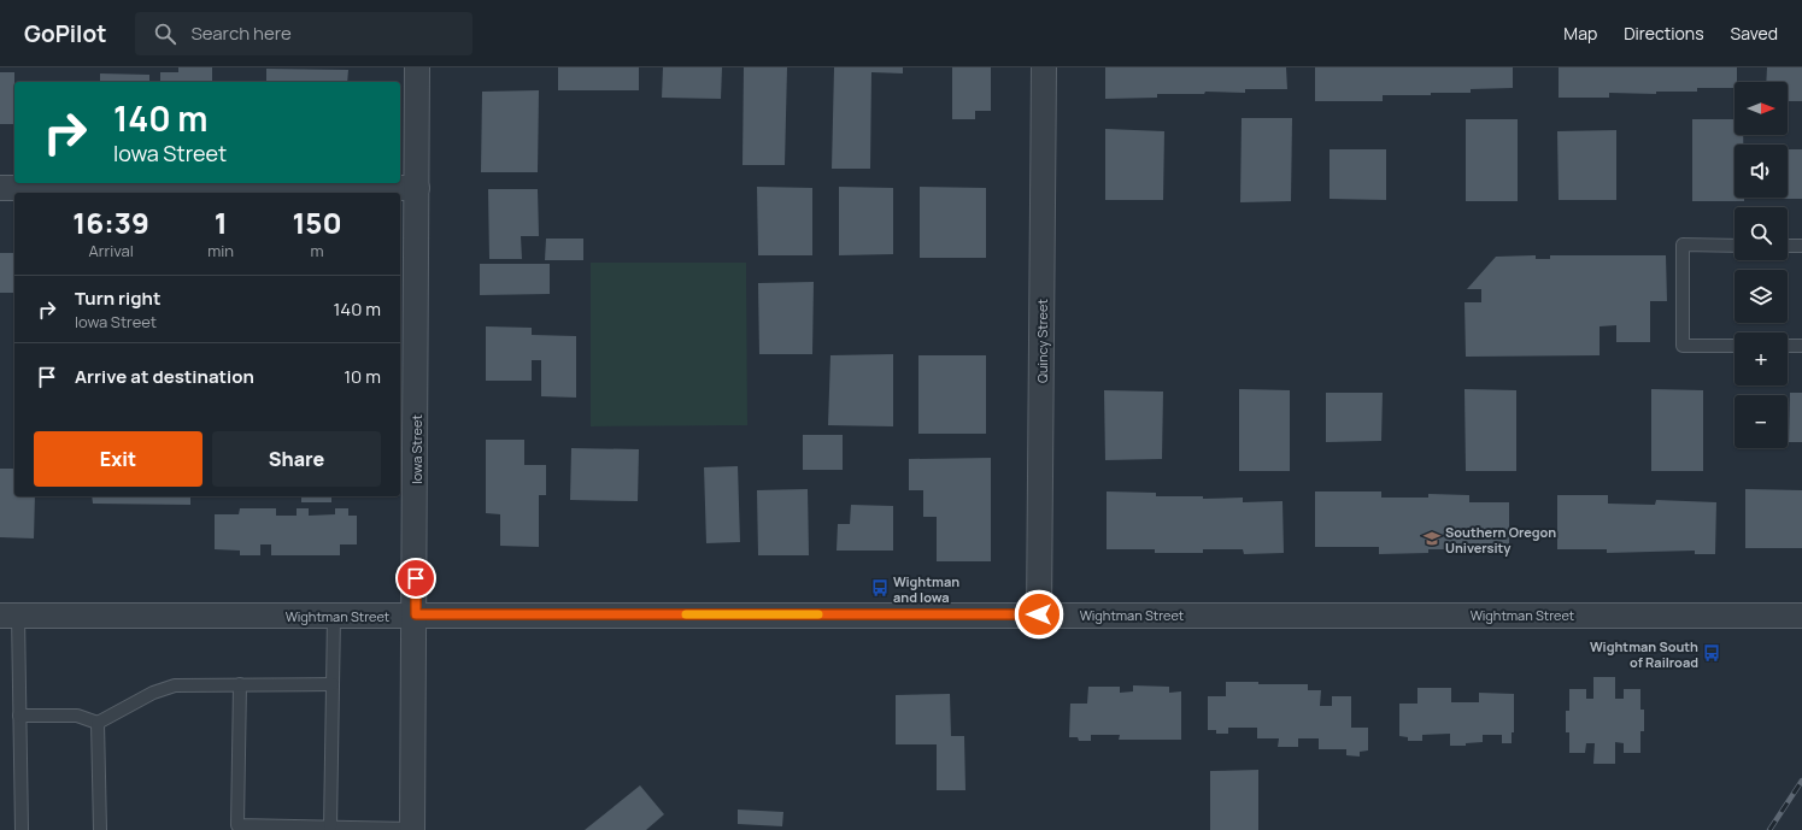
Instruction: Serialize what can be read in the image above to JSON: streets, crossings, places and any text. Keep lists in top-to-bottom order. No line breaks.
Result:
{"streets":{"street":["Quincy Street","Iowa Street","Wightman Street"]},"crossings":[["Quincy Street","Wightman Street"],["Iowa Street","Wightman Street"]],"places":{"school or university":["Southern Oregon University"],"bus stop":["Wightman and Iowa","Wightman South of Railroad"]},"north":"right","page":{"header":"GoPilot","search":"Search here","nav":["Map","Directions","Saved"],"map_buttons":["+","−"],"turn":["140 m","Iowa Street"],"eta":["16:39","Arrival","1","min","150","m"],"list":[{"name":"Turn right","note":"Iowa Street","value":"140 m"},{"name":"Arrive at destination","value":"10 m"}],"buttons":["Exit","Share"]}}
